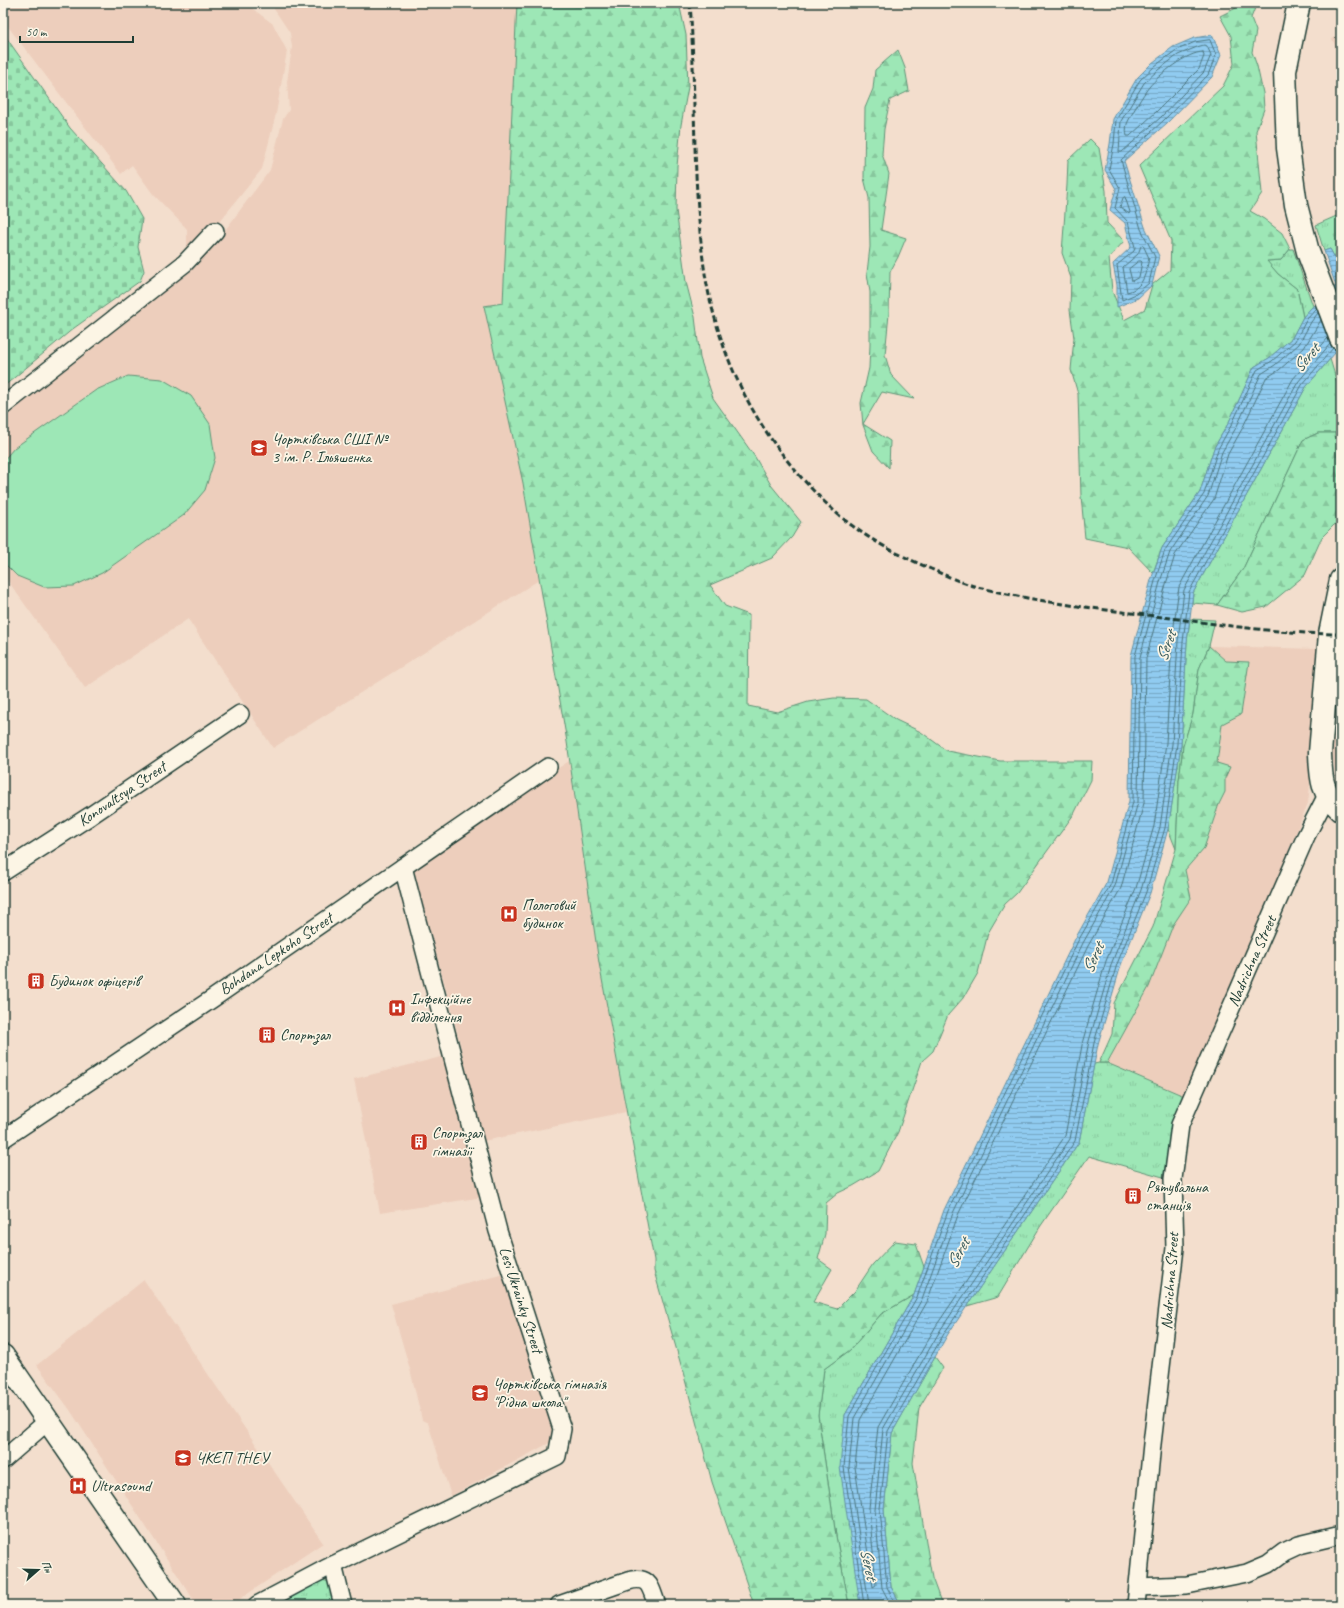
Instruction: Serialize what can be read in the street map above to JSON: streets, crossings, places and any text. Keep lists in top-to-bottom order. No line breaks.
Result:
{"streets":{"street":["Konovaltsya Street","Bohdana Lepkoho Street","Nadrichna Street","Lesi Ukrainky Street"]},"crossings":[["Bohdana Lepkoho Street","Lesi Ukrainky Street"]],"water":["Seret"],"places":{"school or university":["Чортківська СШІ № 3 ім. Р. Ільяшенка","Чортківська гімназія \"Рідна школа\"","ЧКЕП ТНЕУ"],"hospital":["Пологовий будинок","Інфекційне відділення","Ultrasound"],"building":["Будинок офіцерів","Спортзал","Спортзал гімназії","Рятувальна станція"]},"scale_bar":"50 m","north":"right"}
